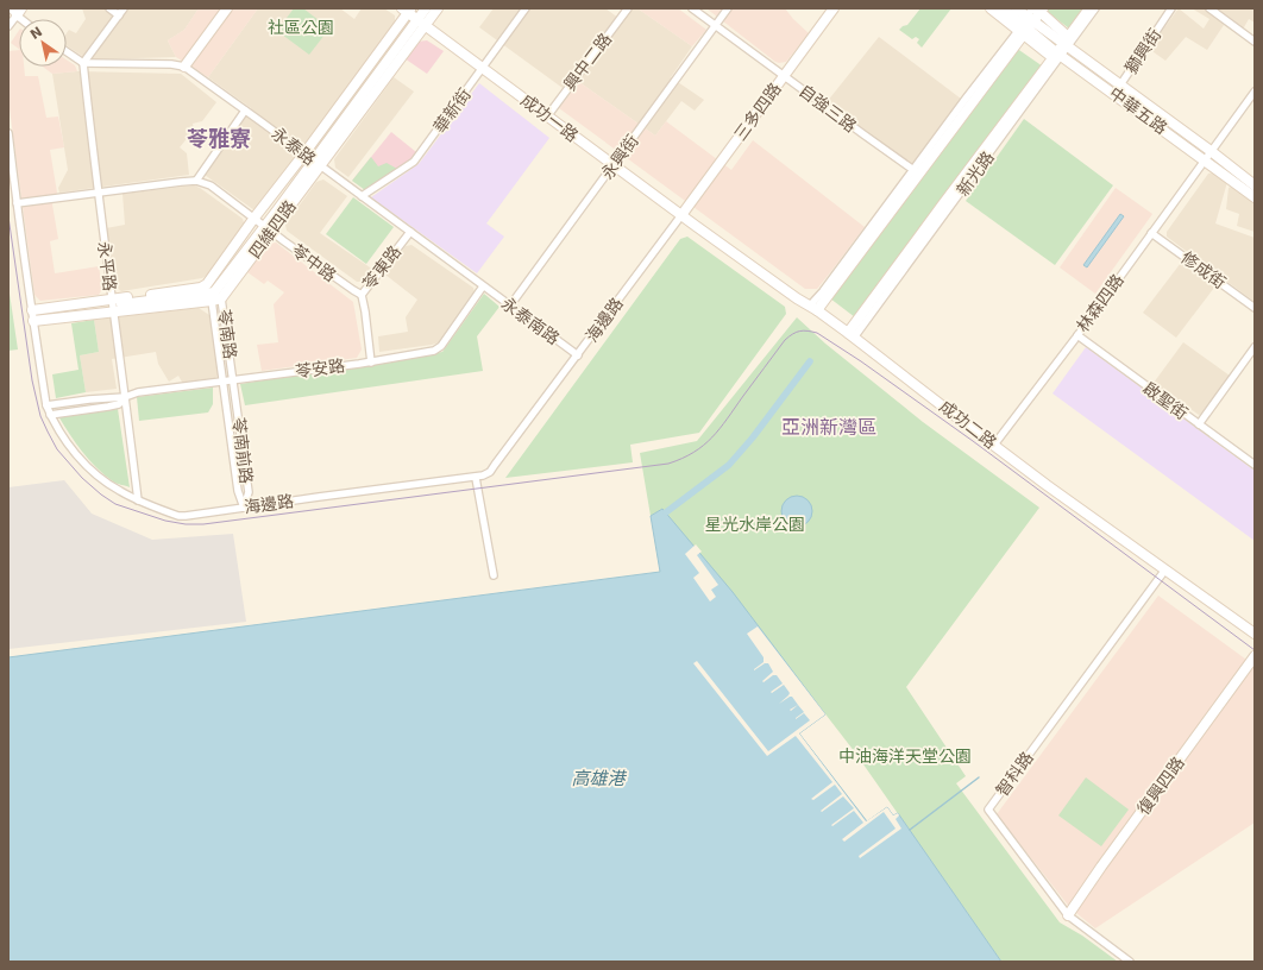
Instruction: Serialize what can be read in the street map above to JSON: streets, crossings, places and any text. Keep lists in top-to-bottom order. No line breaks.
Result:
{"streets":{"street":["獅興街","興中二路","自強三路","華新街","中華五路","三多四路","成功一路","永泰路","永興街","新光路","四維四路","苓中路","永平路","苓東路","修成街","林森四路","海邊路","永泰南路","苓南路","苓安路","啟聖街","成功二路","苓南前路","智科路","復興四路"]},"crossings":[["獅興街","中華五路"],["興中二路","成功一路"],["自強三路","三多四路"],["自強三路","永興街"],["華新街","成功一路"],["華新街","永泰路"],["中華五路","新光路"],["中華五路","林森四路"],["三多四路","成功一路"],["三多四路","海邊路"],["三多四路","成功二路"],["成功一路","永興街"],["成功一路","四維四路"],["成功一路","海邊路"],["成功一路","成功二路"],["永泰路","四維四路"],["永泰路","永平路"],["永泰路","苓東路"],["永泰路","永泰南路"],["永泰路","苓安路"],["永興街","永泰南路"],["新光路","成功二路"],["四維四路","苓中路"],["四維四路","苓南路"],["苓中路","苓東路"],["永平路","海邊路"],["永平路","苓安路"],["苓東路","苓安路"],["修成街","林森四路"],["林森四路","啟聖街"],["林森四路","成功二路"],["海邊路","永泰南路"],["海邊路","苓安路"],["海邊路","成功二路"],["海邊路","苓南前路"],["永泰南路","苓安路"],["苓南路","苓安路"],["苓南路","苓南前路"],["苓安路","苓南前路"],["成功二路","智科路"],["智科路","復興四路"]],"districts":["苓雅寮","亞洲新灣區"],"water":["高雄港"],"parks":["社區公園","星光水岸公園","中油海洋天堂公園"],"north":"top left"}
